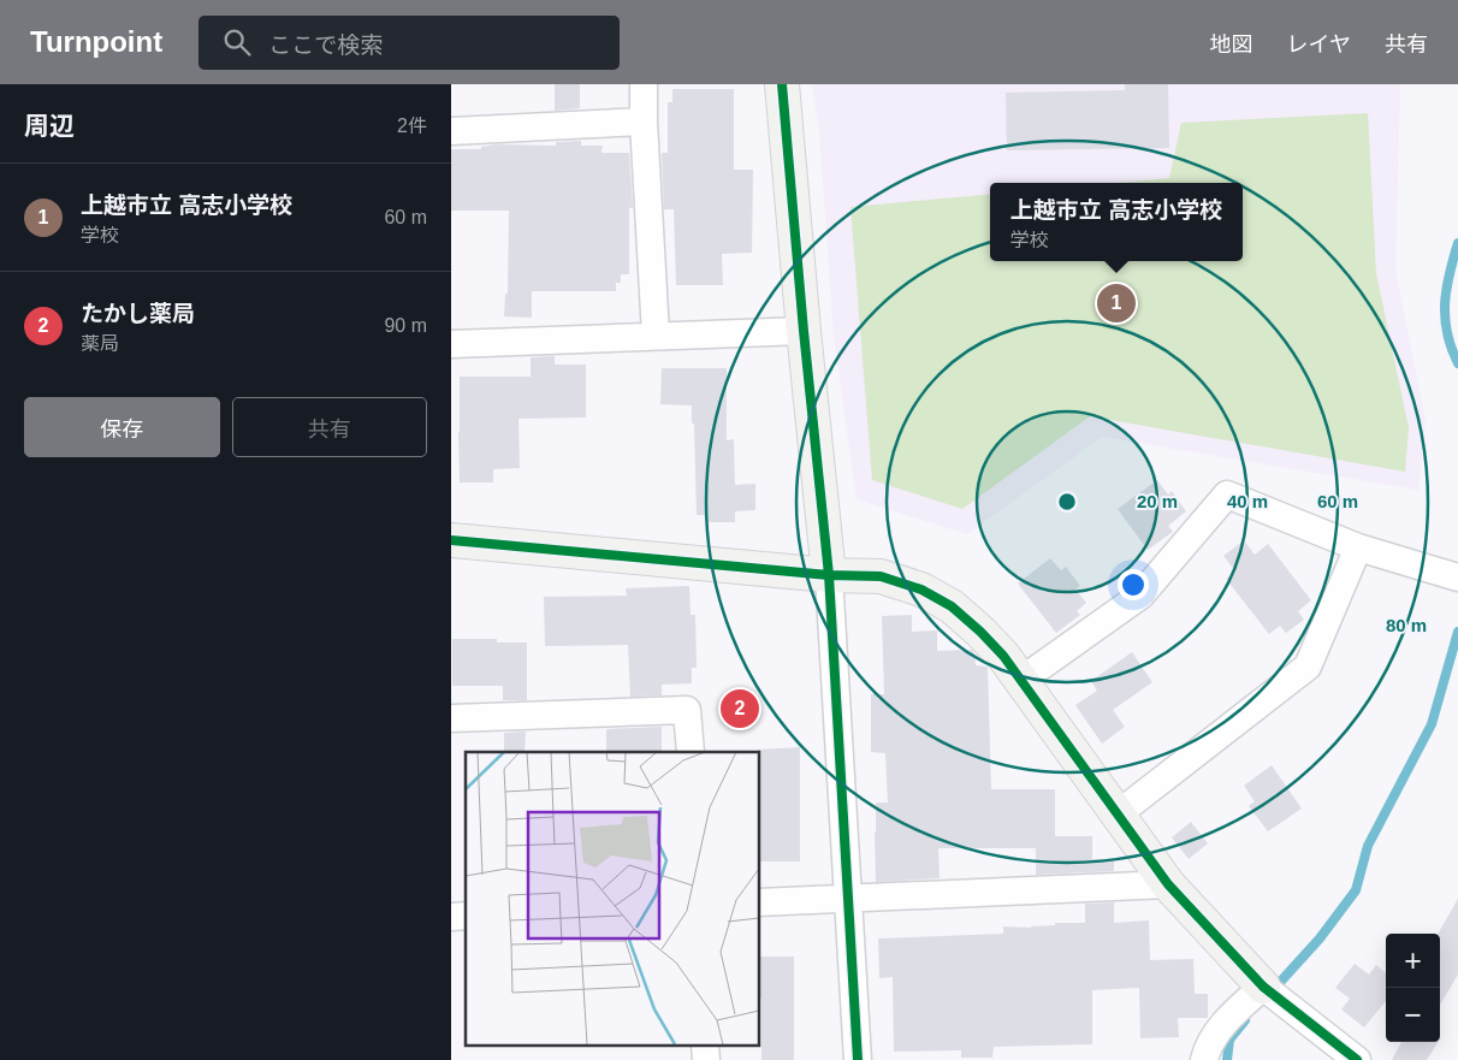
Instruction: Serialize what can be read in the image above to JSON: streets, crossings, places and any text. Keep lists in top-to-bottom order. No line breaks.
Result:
{"page":{"header":"Turnpoint","search":"ここで検索","nav":["地図","レイヤ","共有"],"heading":["周辺","2件"],"list":[{"mark":"1","name":"上越市立 高志小学校","note":"学校","value":"60 m"},{"mark":"2","name":"たかし薬局","note":"薬局","value":"90 m"}],"popup":["上越市立 高志小学校","学校"],"pins":["1","2"],"buttons":["保存","共有"],"map_buttons":["+","−"]},"rings":["20 m","40 m","60 m","80 m"]}
